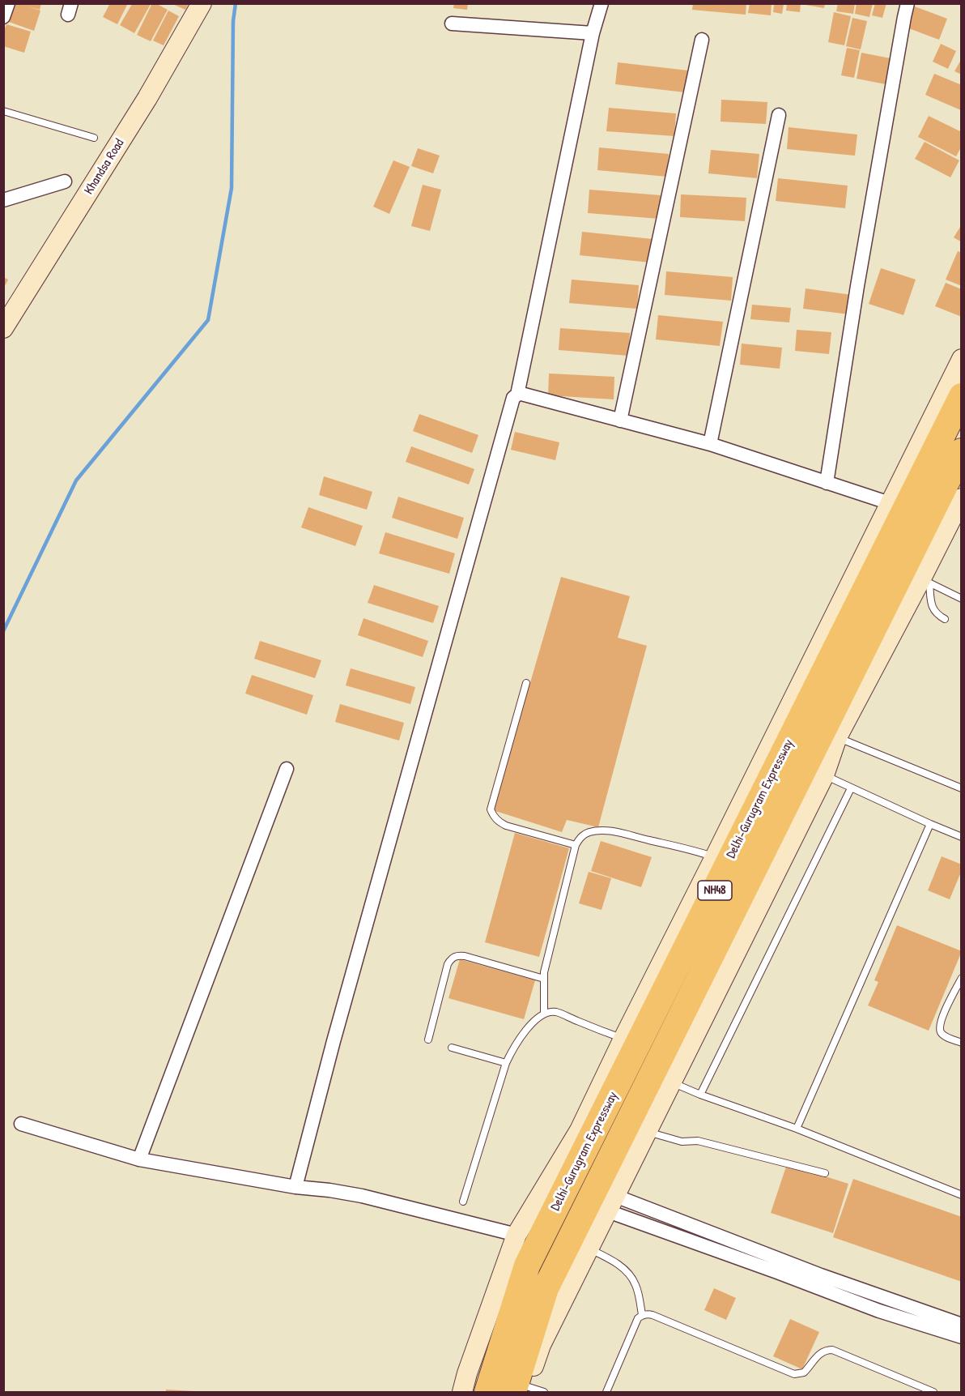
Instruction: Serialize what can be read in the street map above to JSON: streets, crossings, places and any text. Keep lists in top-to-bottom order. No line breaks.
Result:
{"streets":{"highway":["Delhi-Gurugram Expressway","NH48"],"main road":["Khandsa Road"]}}
